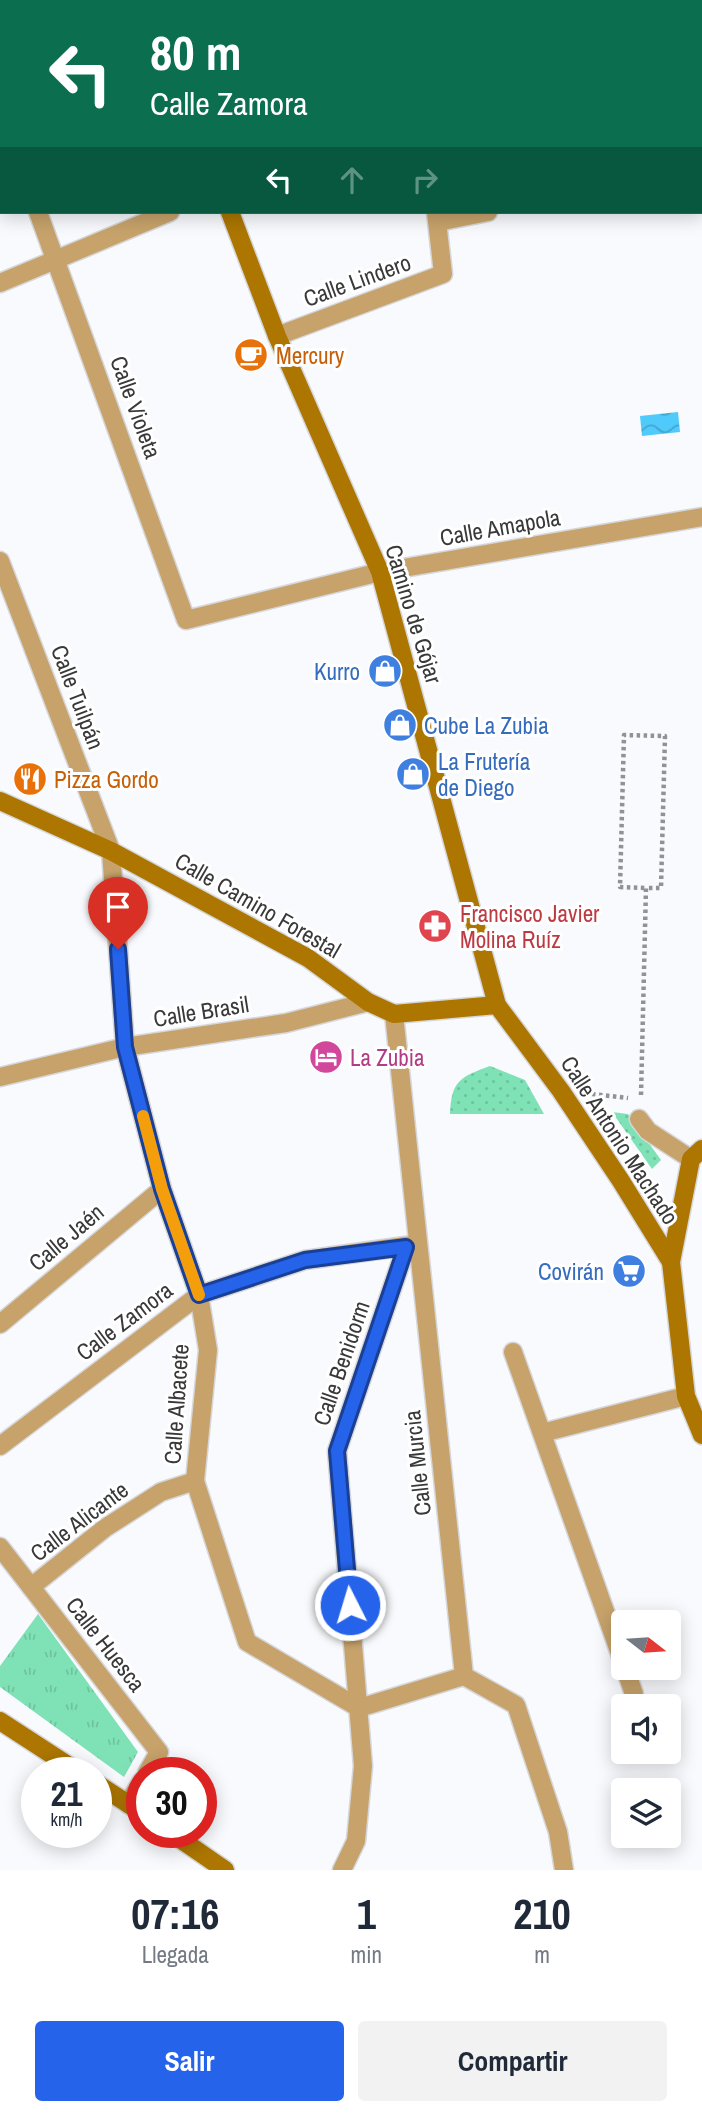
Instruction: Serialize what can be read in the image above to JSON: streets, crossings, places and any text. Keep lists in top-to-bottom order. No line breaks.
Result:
{"streets":{"street":["Calle Lindero","Calle Violeta","Calle Amapola","Camino de Gójar","Calle Tuilpán","Calle Camino Forestal","Calle Brasil","Calle Antonio Machado","Calle Jaén","Calle Zamora","Calle Benidorm","Calle Albacete","Calle Murcia","Calle Alicante","Calle Huesca"]},"crossings":[["Calle Lindero","Camino de Gójar"],["Calle Violeta","Calle Amapola"],["Calle Amapola","Camino de Gójar"],["Camino de Gójar","Calle Camino Forestal"],["Camino de Gójar","Calle Antonio Machado"],["Calle Tuilpán","Calle Camino Forestal"],["Calle Tuilpán","Calle Albacete"],["Calle Camino Forestal","Calle Brasil"],["Calle Camino Forestal","Calle Antonio Machado"],["Calle Camino Forestal","Calle Albacete"],["Calle Camino Forestal","Calle Murcia"],["Calle Brasil","Calle Albacete"],["Calle Jaén","Calle Albacete"],["Calle Zamora","Calle Benidorm"],["Calle Zamora","Calle Albacete"],["Calle Zamora","Calle Murcia"],["Calle Benidorm","Calle Albacete"],["Calle Benidorm","Calle Murcia"],["Calle Albacete","Calle Alicante"],["Calle Alicante","Calle Huesca"]],"places":{"cafe":["Mercury"],"shop":["Kurro","Cube La Zubia","La Frutería de Diego"],"restaurant":["Pizza Gordo"],"pharmacy":["Francisco Javier Molina Ruíz"],"hotel":["La Zubia"],"supermarket":["Covirán"]},"north":"right","page":{"turn":["80 m","Calle Zamora"],"speed":"21 km/h","limit":"30","eta":["07:16","Llegada","1","min","210","m"],"buttons":["Salir","Compartir"]}}
